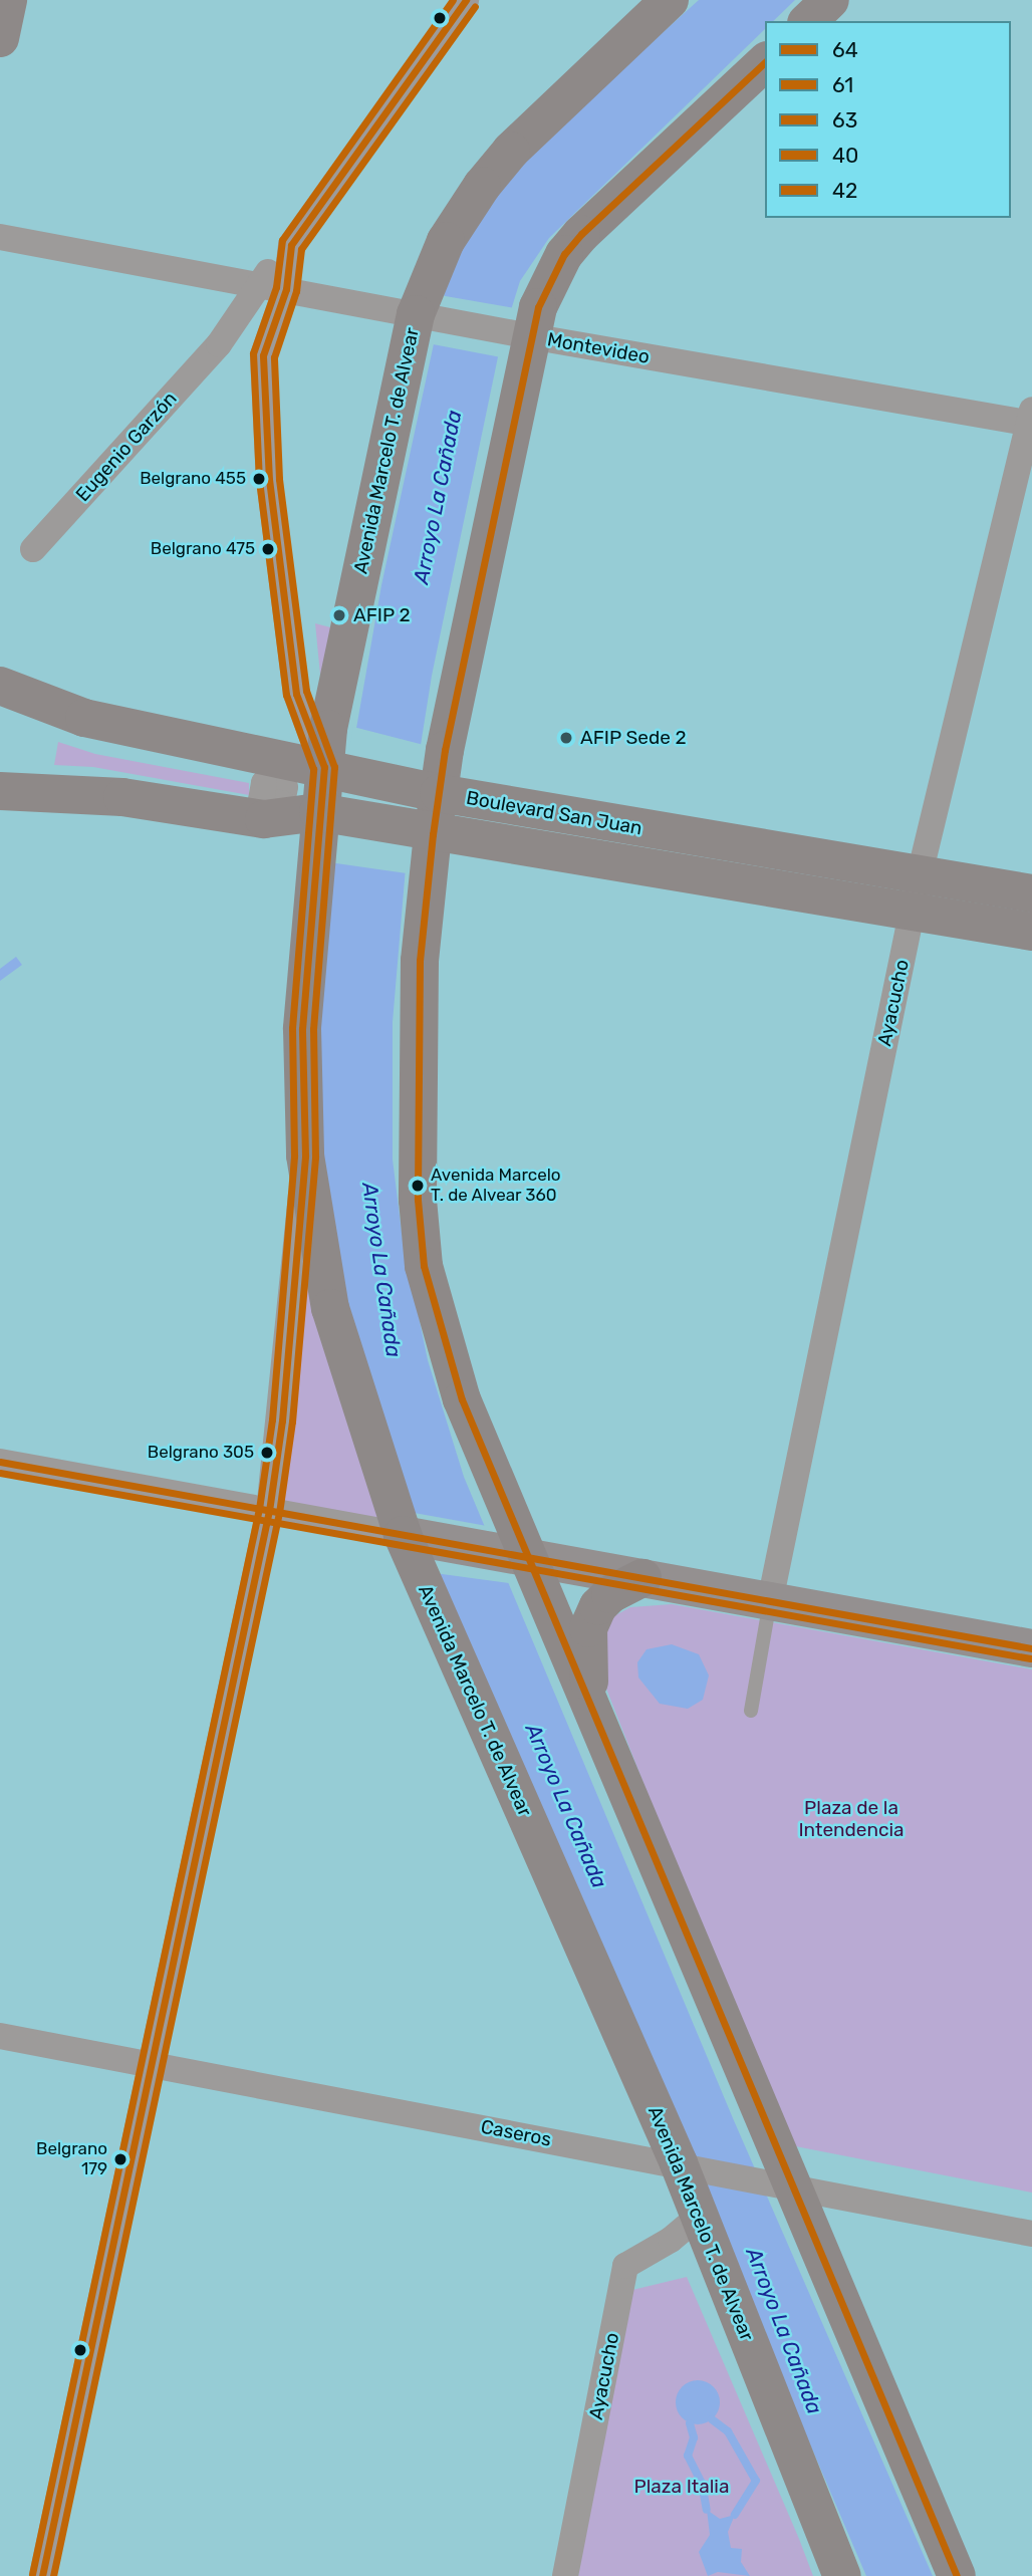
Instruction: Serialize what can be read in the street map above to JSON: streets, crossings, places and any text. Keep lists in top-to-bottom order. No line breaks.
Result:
{"streets":{"main road":["Avenida Marcelo T. de Alvear","Boulevard San Juan"],"street":["Montevideo","Eugenio Garzón","Ayacucho","Caseros"]},"crossings":[["Montevideo","Eugenio Garzón"],["Montevideo","Avenida Marcelo T. de Alvear"],["Montevideo","Ayacucho"],["Avenida Marcelo T. de Alvear","Boulevard San Juan"],["Avenida Marcelo T. de Alvear","Ayacucho"],["Avenida Marcelo T. de Alvear","Caseros"],["Boulevard San Juan","Ayacucho"]],"water":["Arroyo La Cañada"],"parks":["Plaza de la Intendencia","Plaza Italia"],"places":["Belgrano 455","Belgrano 475","AFIP 2","AFIP Sede 2","Avenida Marcelo T. de Alvear 360","Belgrano 305","Belgrano 179"],"lines":["transit line 64","transit line 63","transit line 61","transit line 40","transit line 42"],"legend":["64","61","63","40","42"]}
